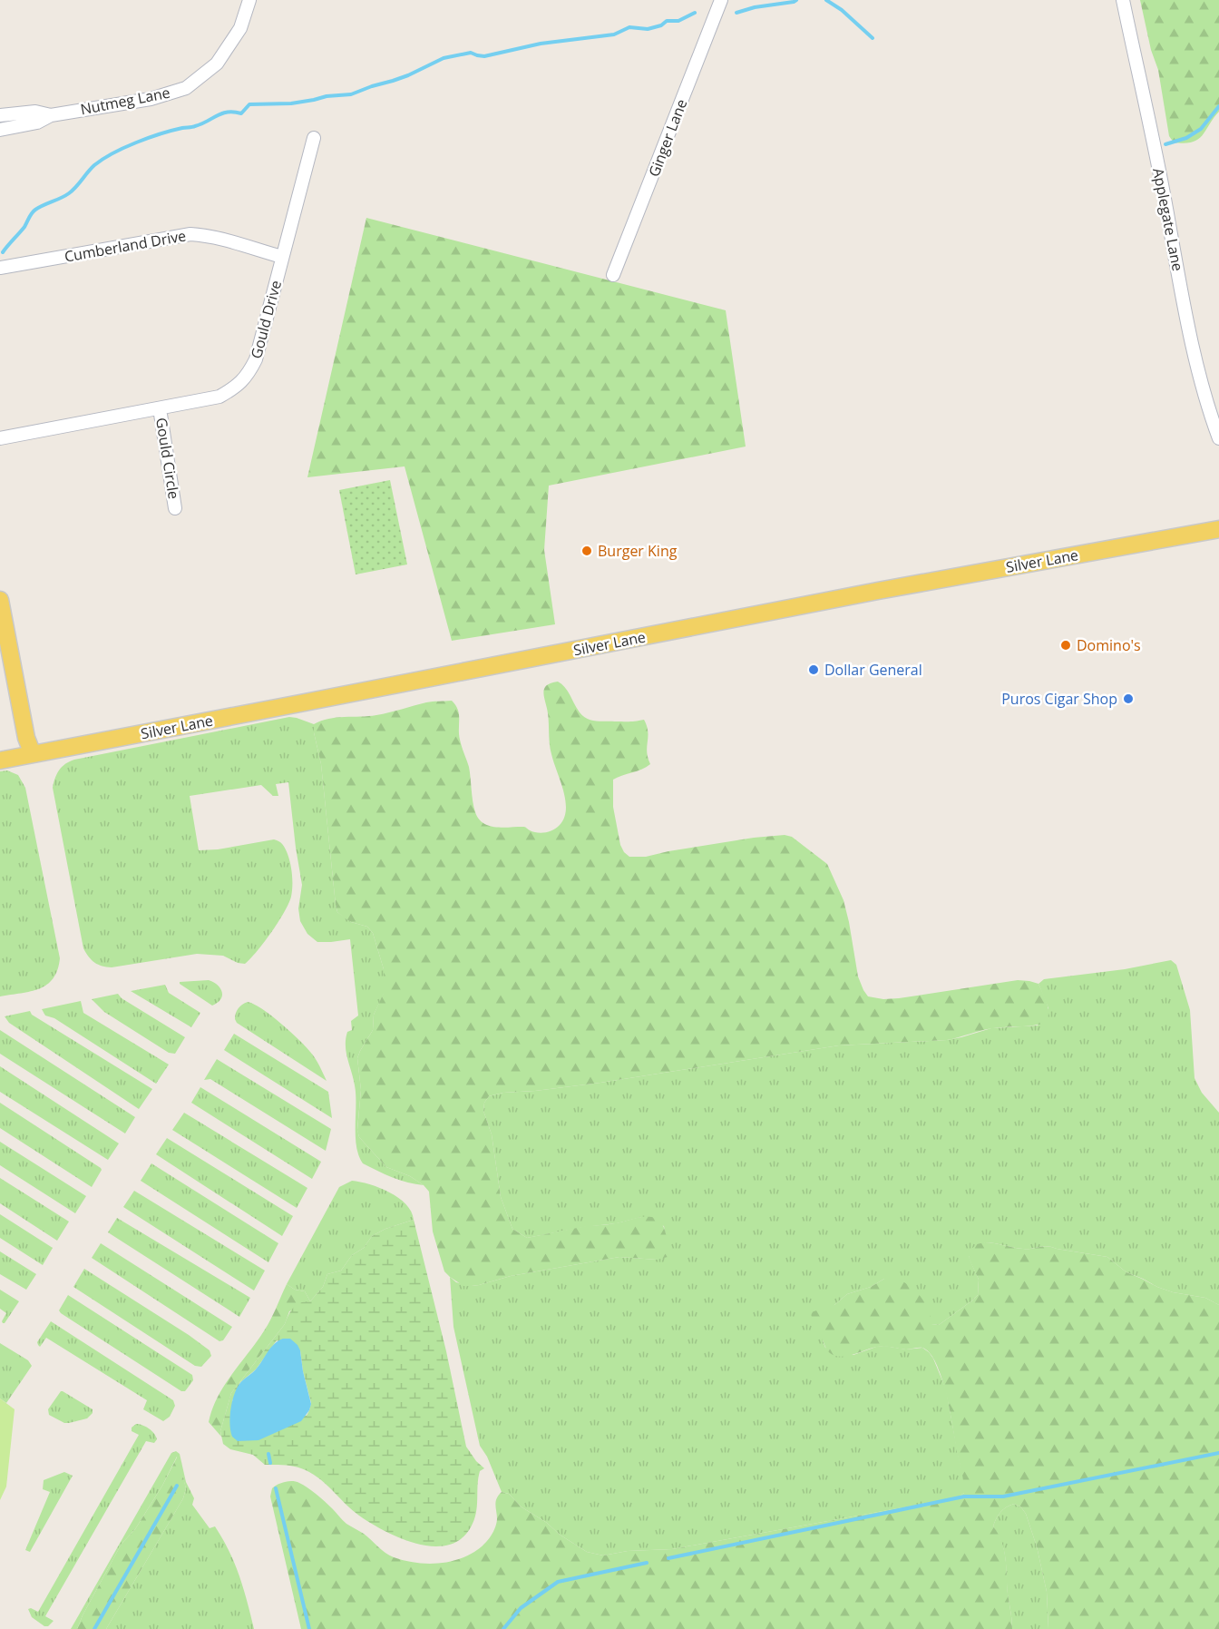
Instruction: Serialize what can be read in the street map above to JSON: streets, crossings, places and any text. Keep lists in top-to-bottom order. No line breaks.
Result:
{"streets":{"main road":["Silver Lane"],"street":["Nutmeg Lane","Ginger Lane","Applegate Lane","Cumberland Drive","Gould Drive","Gould Circle"]},"crossings":[["Cumberland Drive","Gould Drive"],["Gould Drive","Gould Circle"]],"places":["Burger King","Domino's","Dollar General","Puros Cigar Shop"]}
